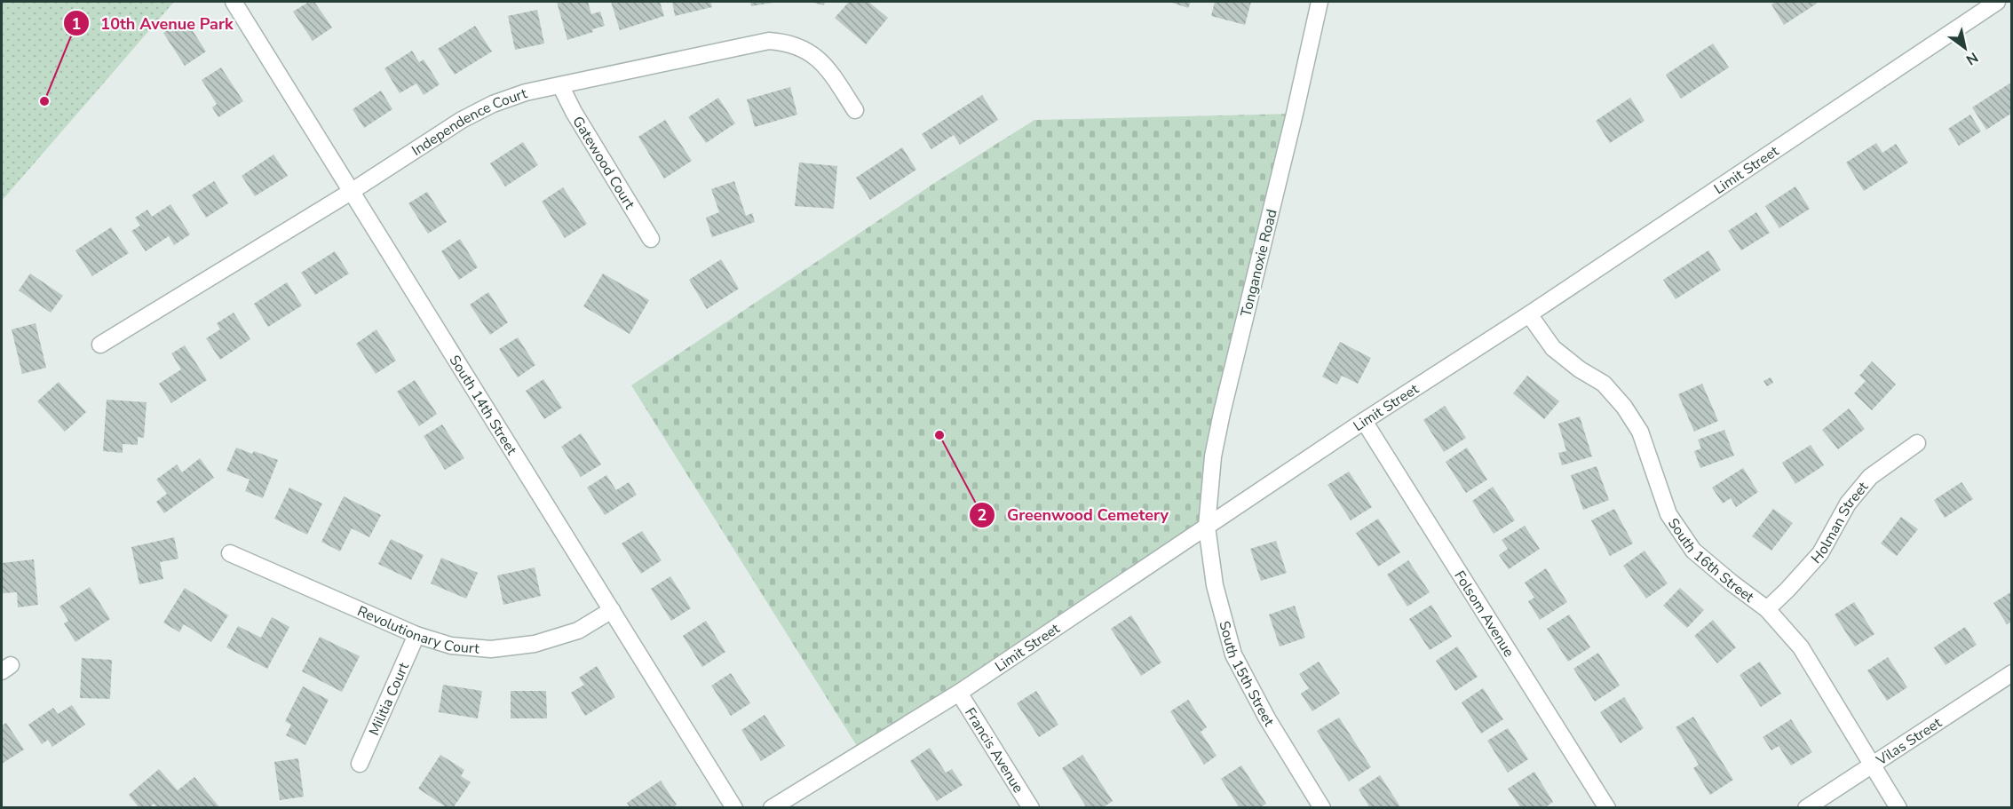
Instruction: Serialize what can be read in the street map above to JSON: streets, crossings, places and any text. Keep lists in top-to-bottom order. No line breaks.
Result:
{"streets":{"street":["Independence Court","Gatewood Court","Limit Street","Tonganoxie Road","South 14th Street","Holman Street","South 16th Street","Folsom Avenue","Revolutionary Court","South 15th Street","Militia Court","Vilas Street","Francis Avenue"]},"crossings":[["Independence Court","Gatewood Court"],["Independence Court","South 14th Street"],["Limit Street","Tonganoxie Road"],["Limit Street","South 16th Street"],["Limit Street","Folsom Avenue"],["Limit Street","South 15th Street"],["Limit Street","Francis Avenue"],["Tonganoxie Road","South 15th Street"],["South 14th Street","Revolutionary Court"],["Holman Street","South 16th Street"],["South 16th Street","Vilas Street"],["Revolutionary Court","Militia Court"]],"places":["10th Avenue Park","Greenwood Cemetery"],"north":"bottom right"}
